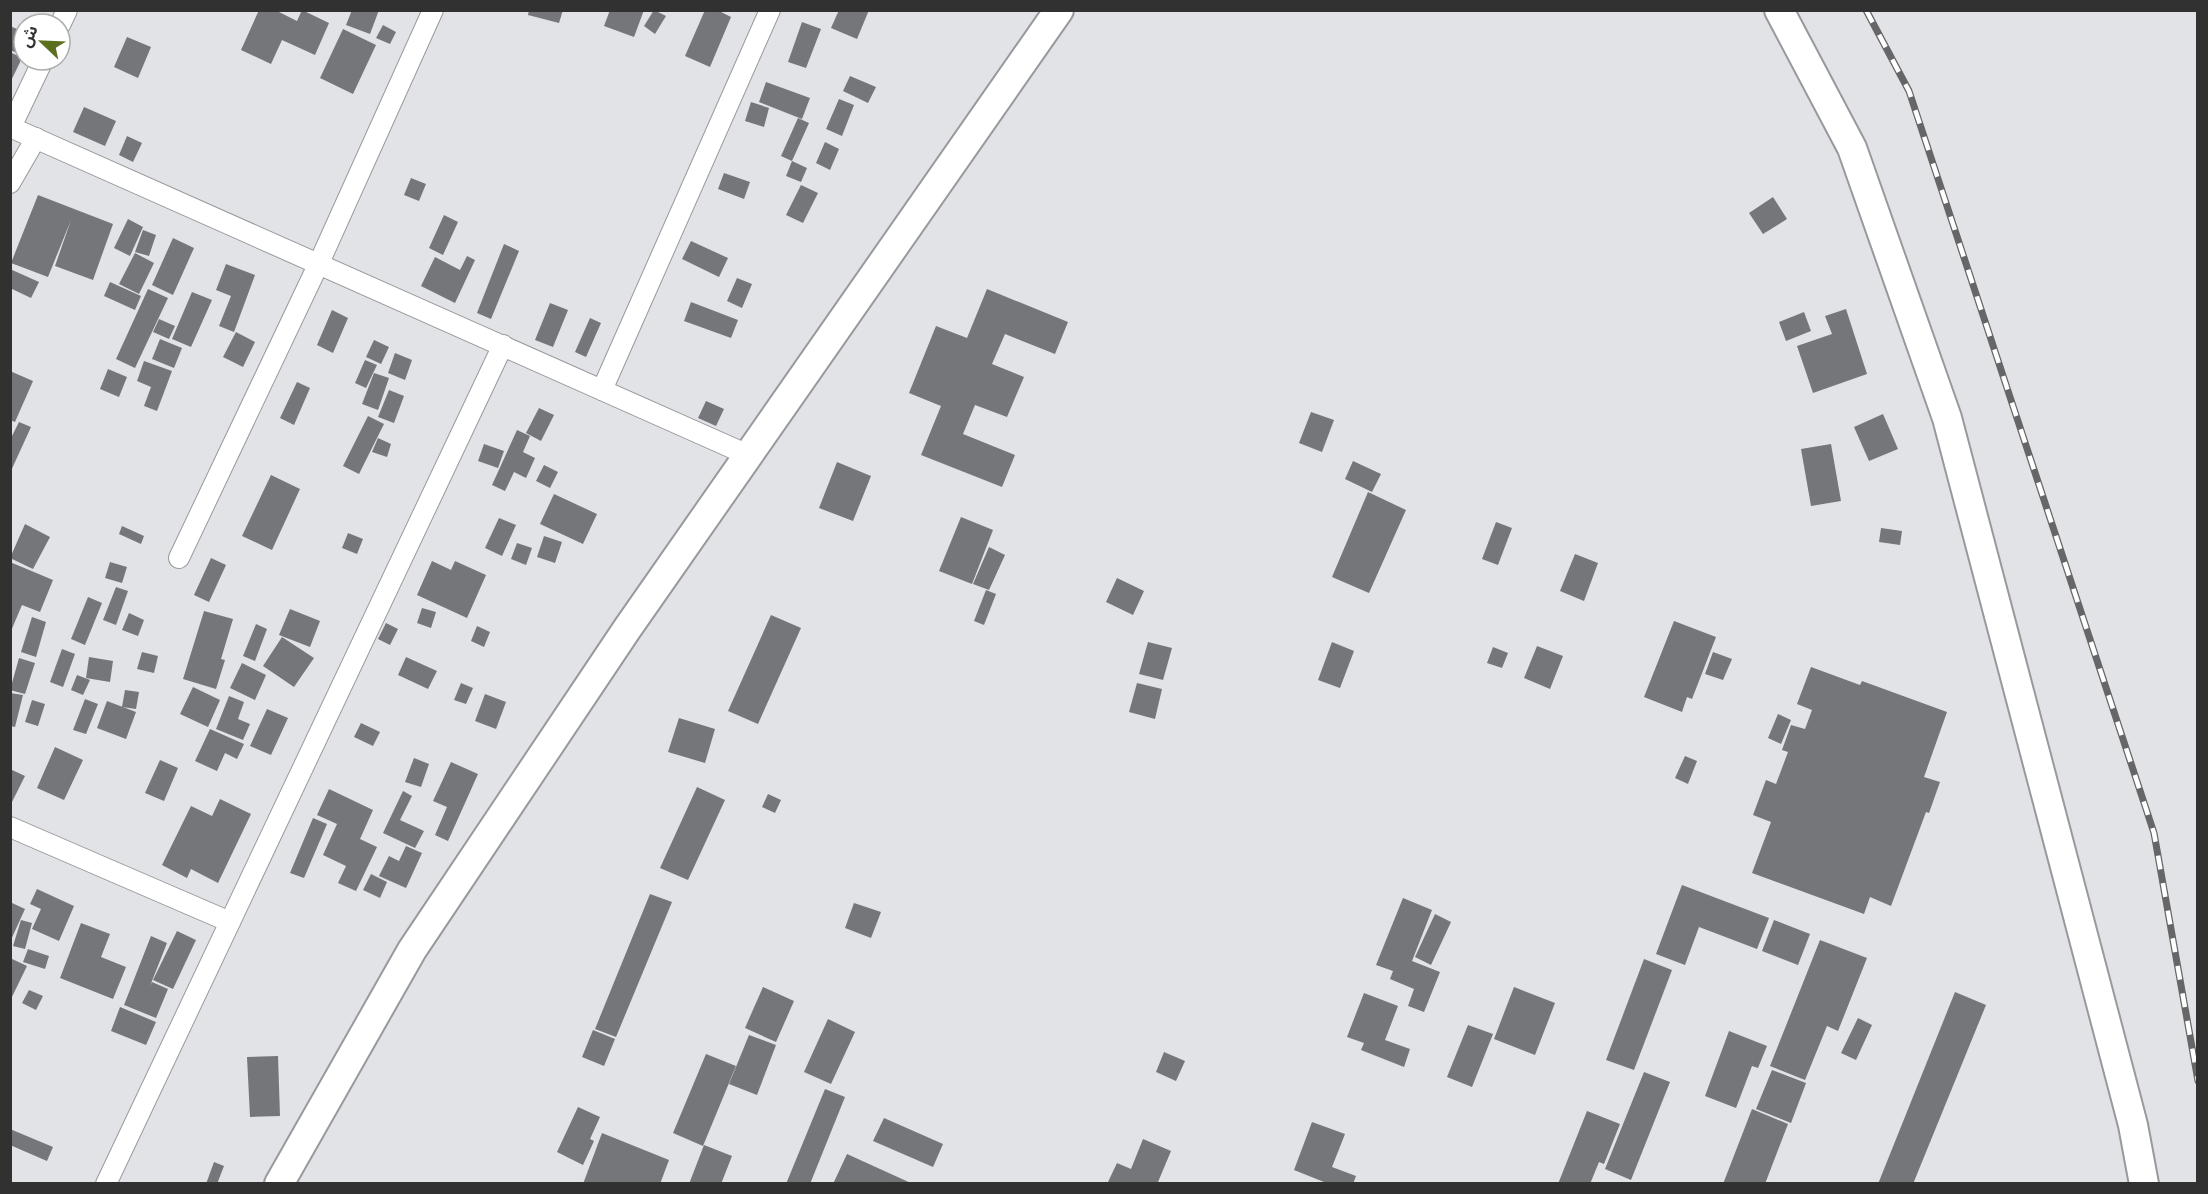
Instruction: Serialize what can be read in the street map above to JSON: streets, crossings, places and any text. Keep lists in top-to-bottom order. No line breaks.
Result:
{"north":"top left"}
